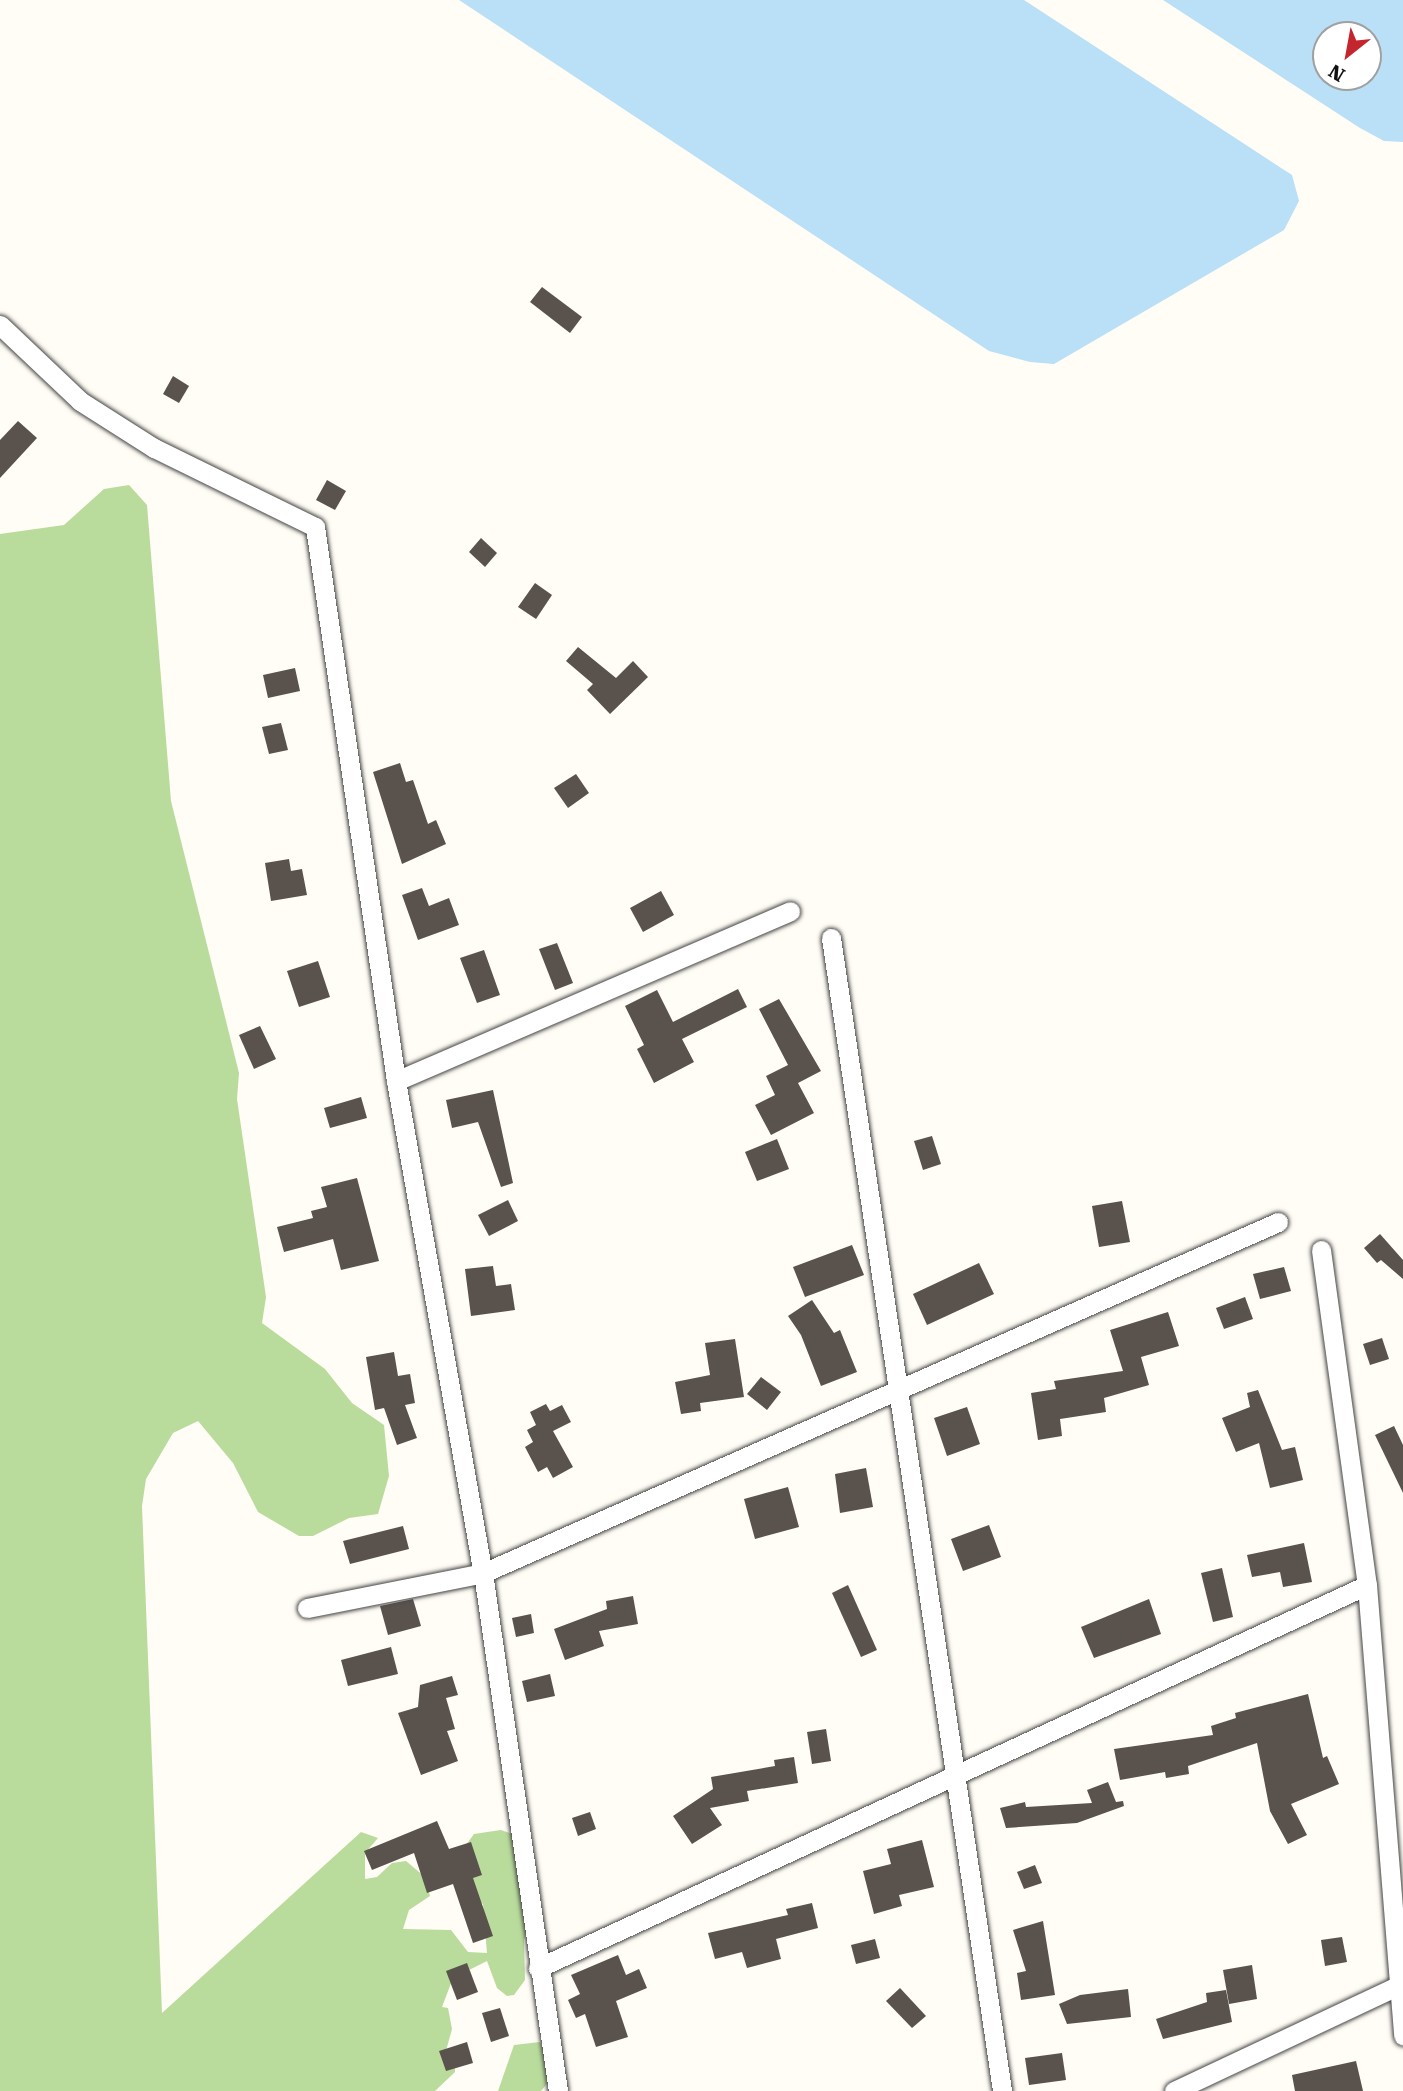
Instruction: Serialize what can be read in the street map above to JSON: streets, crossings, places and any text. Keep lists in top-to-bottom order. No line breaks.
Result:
{"north":"bottom left"}
